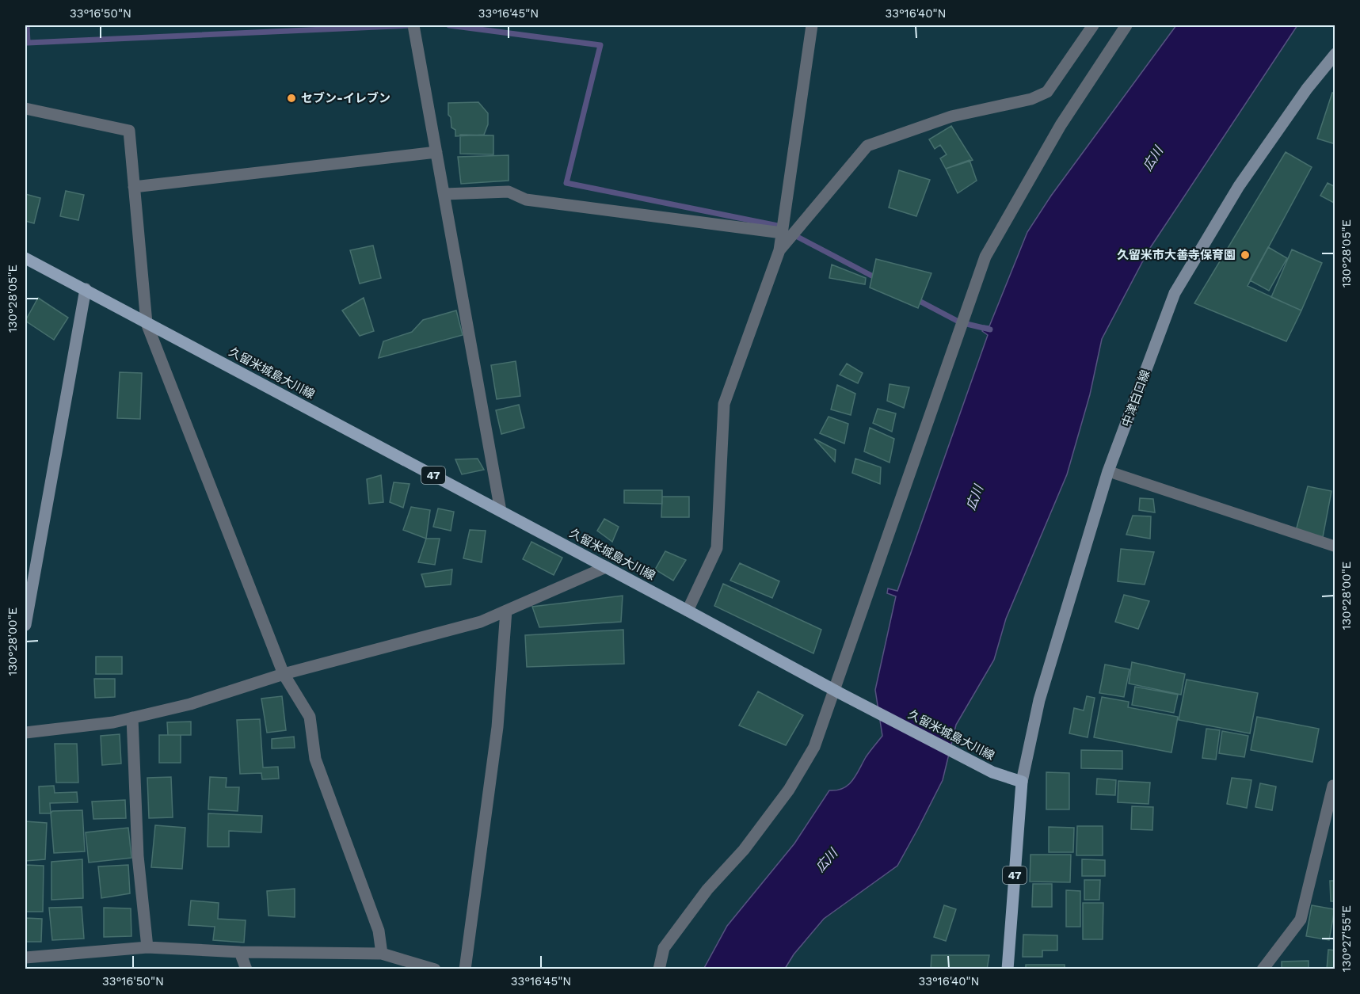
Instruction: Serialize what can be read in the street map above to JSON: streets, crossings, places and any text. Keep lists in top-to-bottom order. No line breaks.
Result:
{"streets":{"main road":["久留米城島大川線","中津白口線","47"]},"crossings":[["久留米城島大川線","中津白口線"],["久留米城島大川線","47"],["中津白口線","47"]],"water":["広川"],"places":["セブン-イレブン","久留米市大善寺保育園"],"coordinates":["33°16'50\"N","33°16'45\"N","33°16'40\"N","130°28'05\"E","130°28'00\"E","130°27'55\"E"]}
